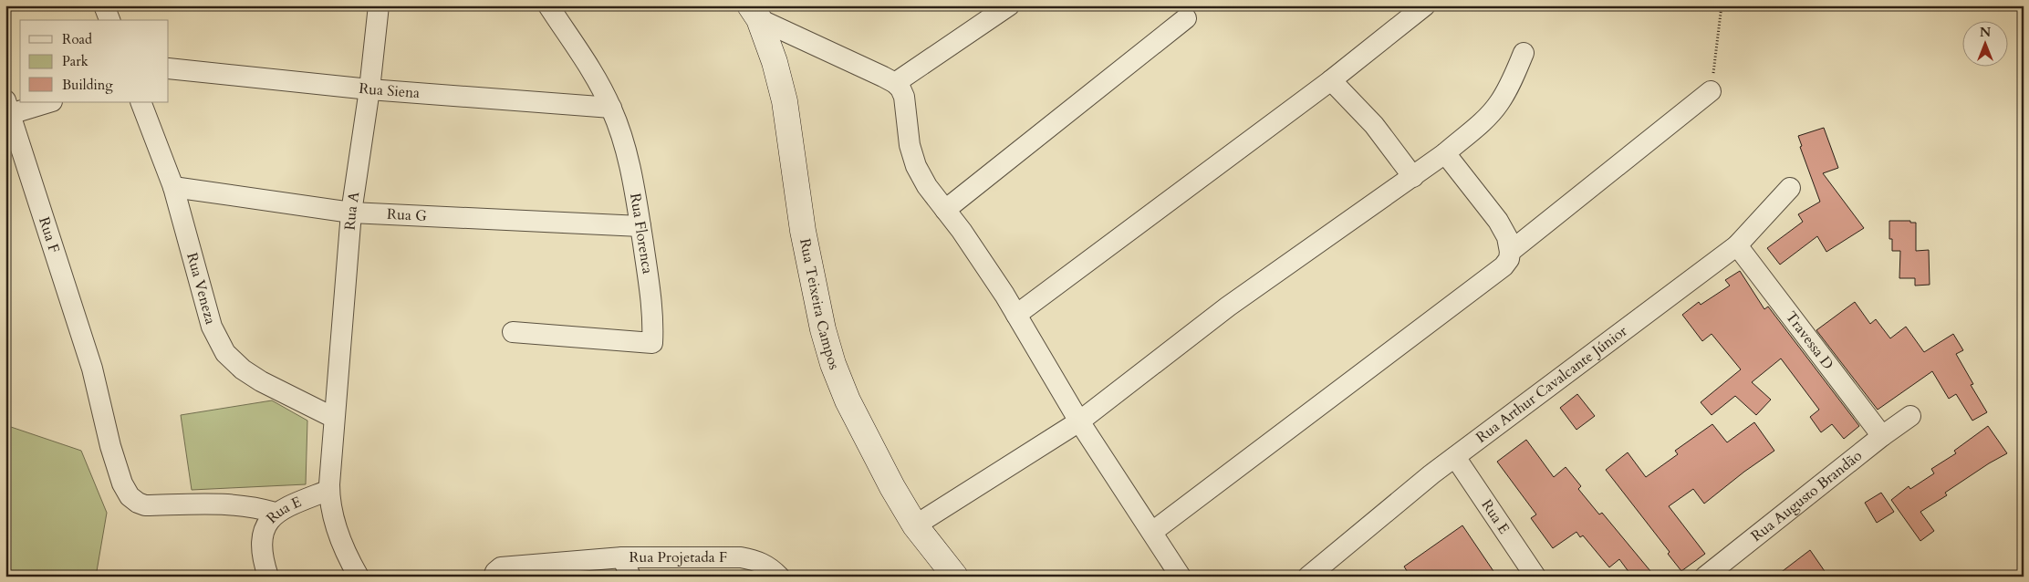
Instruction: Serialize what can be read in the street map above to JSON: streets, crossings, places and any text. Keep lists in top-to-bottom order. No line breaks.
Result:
{"streets":{"street":["Rua Siena","Rua A","Rua G","Rua Florenca","Rua F","Rua Veneza","Rua Teixeira Campos","Travessa D","Rua Arthur Cavalcante Júnior","Rua Augusto Brandão","Rua E","Rua Projetada F"]},"crossings":[["Rua Siena","Rua A"],["Rua Siena","Rua Florenca"],["Rua A","Rua G"],["Rua A","Rua Veneza"],["Rua A","Rua E"],["Rua G","Rua Florenca"],["Rua G","Rua Veneza"],["Rua F","Rua E"],["Travessa D","Rua Arthur Cavalcante Júnior"],["Travessa D","Rua Augusto Brandão"],["Rua Arthur Cavalcante Júnior","Rua E"]],"legend":["Road","Park","Building"],"north":"top"}
